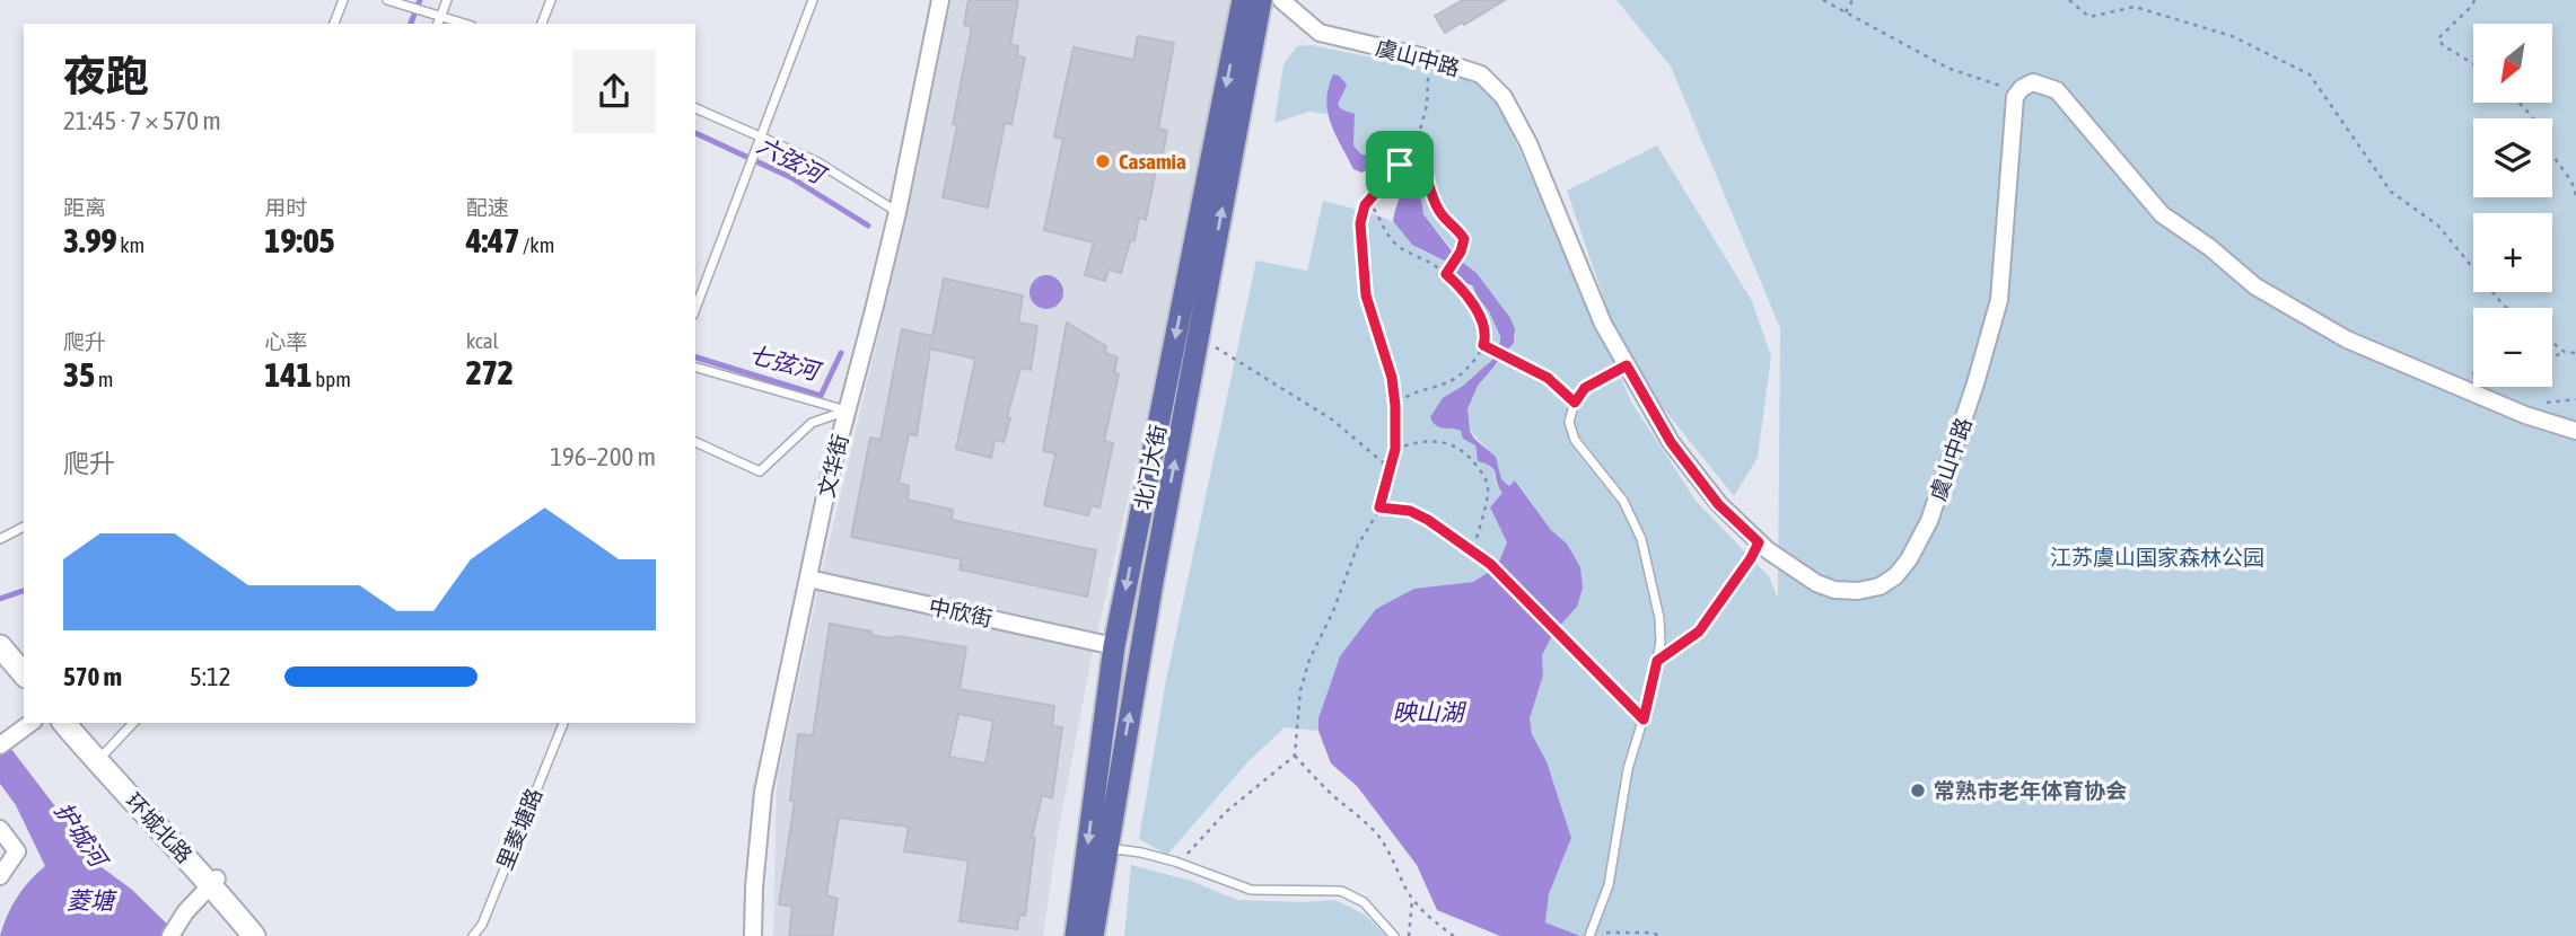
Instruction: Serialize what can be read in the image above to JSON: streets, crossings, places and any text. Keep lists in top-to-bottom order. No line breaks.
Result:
{"streets":{"main road":["北门大街","环城北路"],"street":["虞山中路","文华街","中欣街"],"lane":["里菱塘路"]},"crossings":[["文华街","中欣街"],["北门大街","中欣街"]],"water":["六弦河","七弦河","映山湖","护城河","菱塘"],"parks":["江苏虞山国家森林公园"],"places":["Casamia","常熟市老年体育协会"],"north":"bottom left","page":{"map_buttons":["+","−"],"heading":["夜跑","21:45 · 7 × 570 m"],"stats":[["距离","3.99 km"],["用时","19:05"],["配速","4:47 /km"],["爬升","35 m"],["心率","141 bpm"],["kcal","272"]],"chart":["爬升","196–200 m"],"list":[{"name":"570 m","note":"5:12"}]}}
